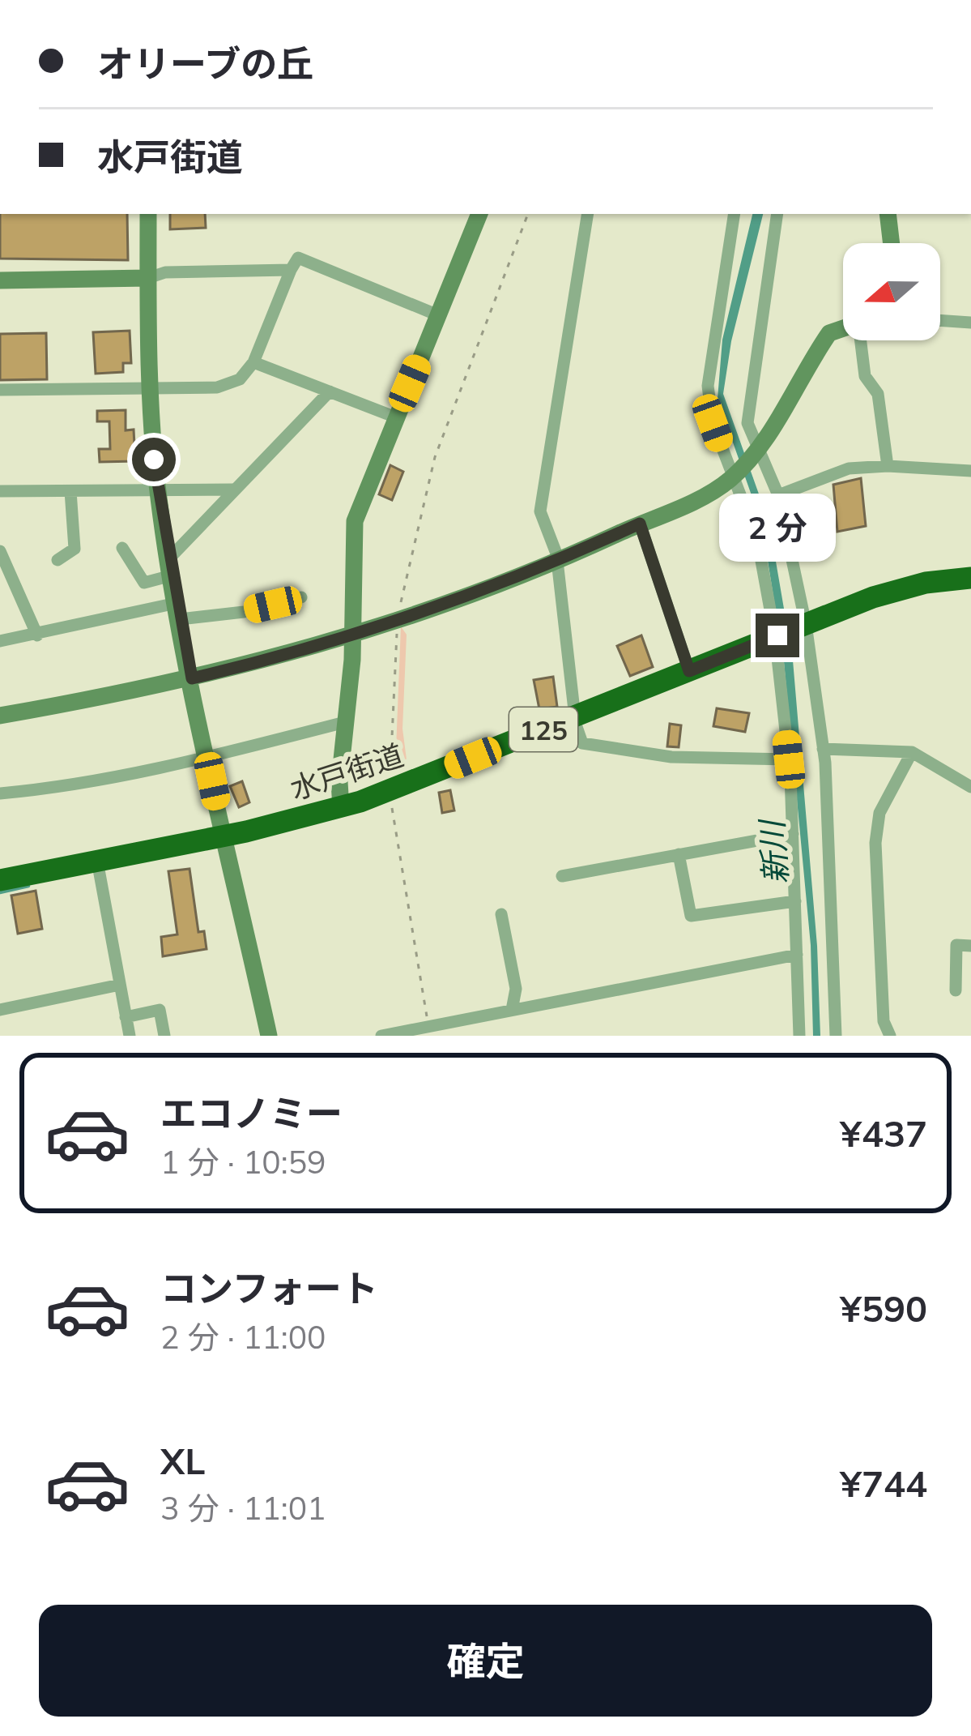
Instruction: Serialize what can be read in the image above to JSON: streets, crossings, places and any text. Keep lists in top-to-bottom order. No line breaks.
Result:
{"streets":{"highway":["125","水戸街道"]},"water":["新川"],"north":"left","page":{"banner":["オリーブの丘","水戸街道"],"bubble":"2 分","list":[{"name":"エコノミー","note":"1 分 · 10:59","value":"¥437"},{"name":"コンフォート","note":"2 分 · 11:00","value":"¥590"},{"name":"XL","note":"3 分 · 11:01","value":"¥744"}],"buttons":"確定"}}
